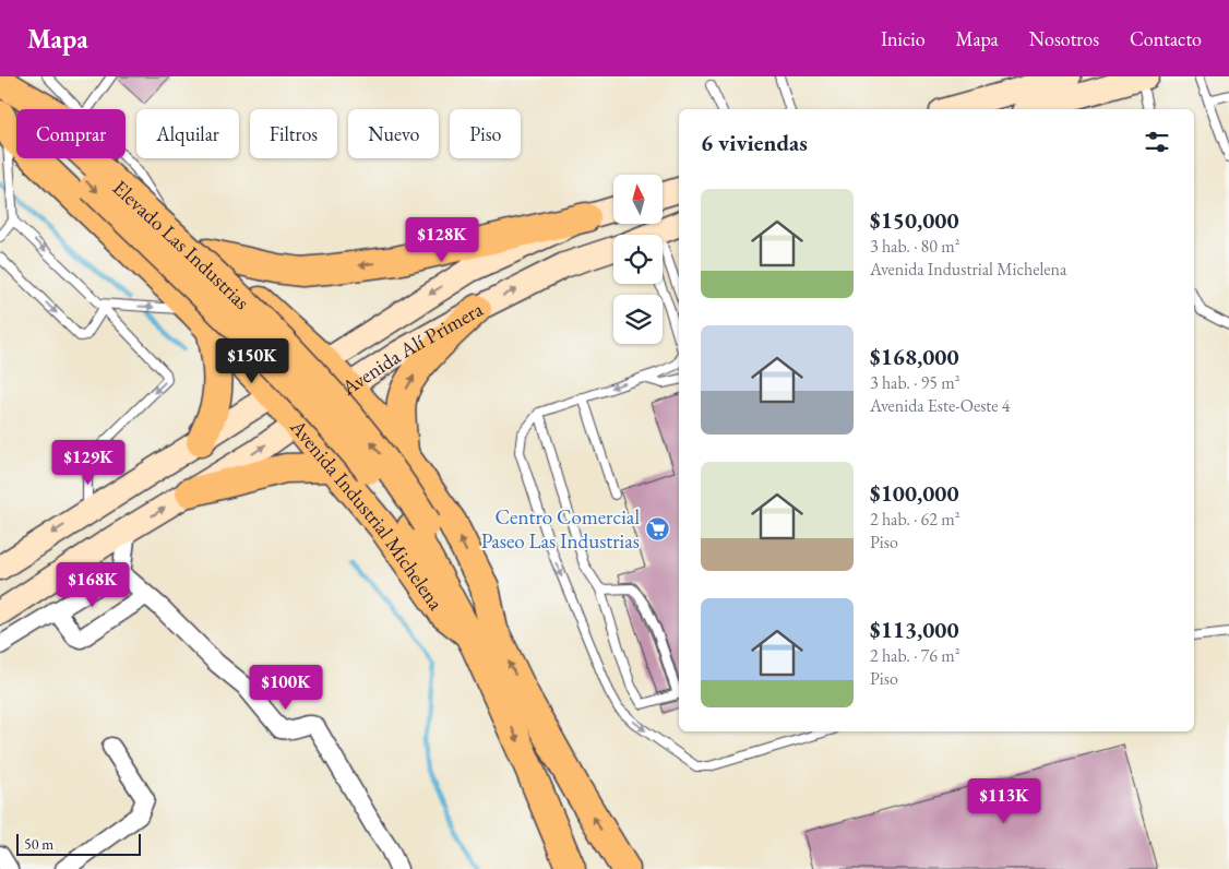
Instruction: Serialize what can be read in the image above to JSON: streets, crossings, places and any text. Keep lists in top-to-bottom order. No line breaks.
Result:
{"streets":{"main road":["Elevado Las Industrias","Avenida Alí Primera","Avenida Industrial Michelena"]},"crossings":[["Elevado Las Industrias","Avenida Industrial Michelena"],["Avenida Alí Primera","Avenida Industrial Michelena"]],"places":{"supermarket":["Centro Comercial Paseo Las Industrias"]},"scale_bar":"50 m","north":"top","page":{"header":"Mapa","nav":["Inicio","Mapa","Nosotros","Contacto"],"chip":["Comprar","Alquilar","Filtros","Nuevo","Piso"],"heading":"6 viviendas","list":[{"name":"$150,000","note":"3 hab. · 80 m² · Avenida Industrial Michelena"},{"name":"$168,000","note":"3 hab. · 95 m² · Avenida Este-Oeste 4"},{"name":"$100,000","note":"2 hab. · 62 m² · Piso"},{"name":"$113,000","note":"2 hab. · 76 m² · Piso"}],"price":["$128K","$150K","$129K","$168K","$100K","$113K"],"scale":"50 m"}}
